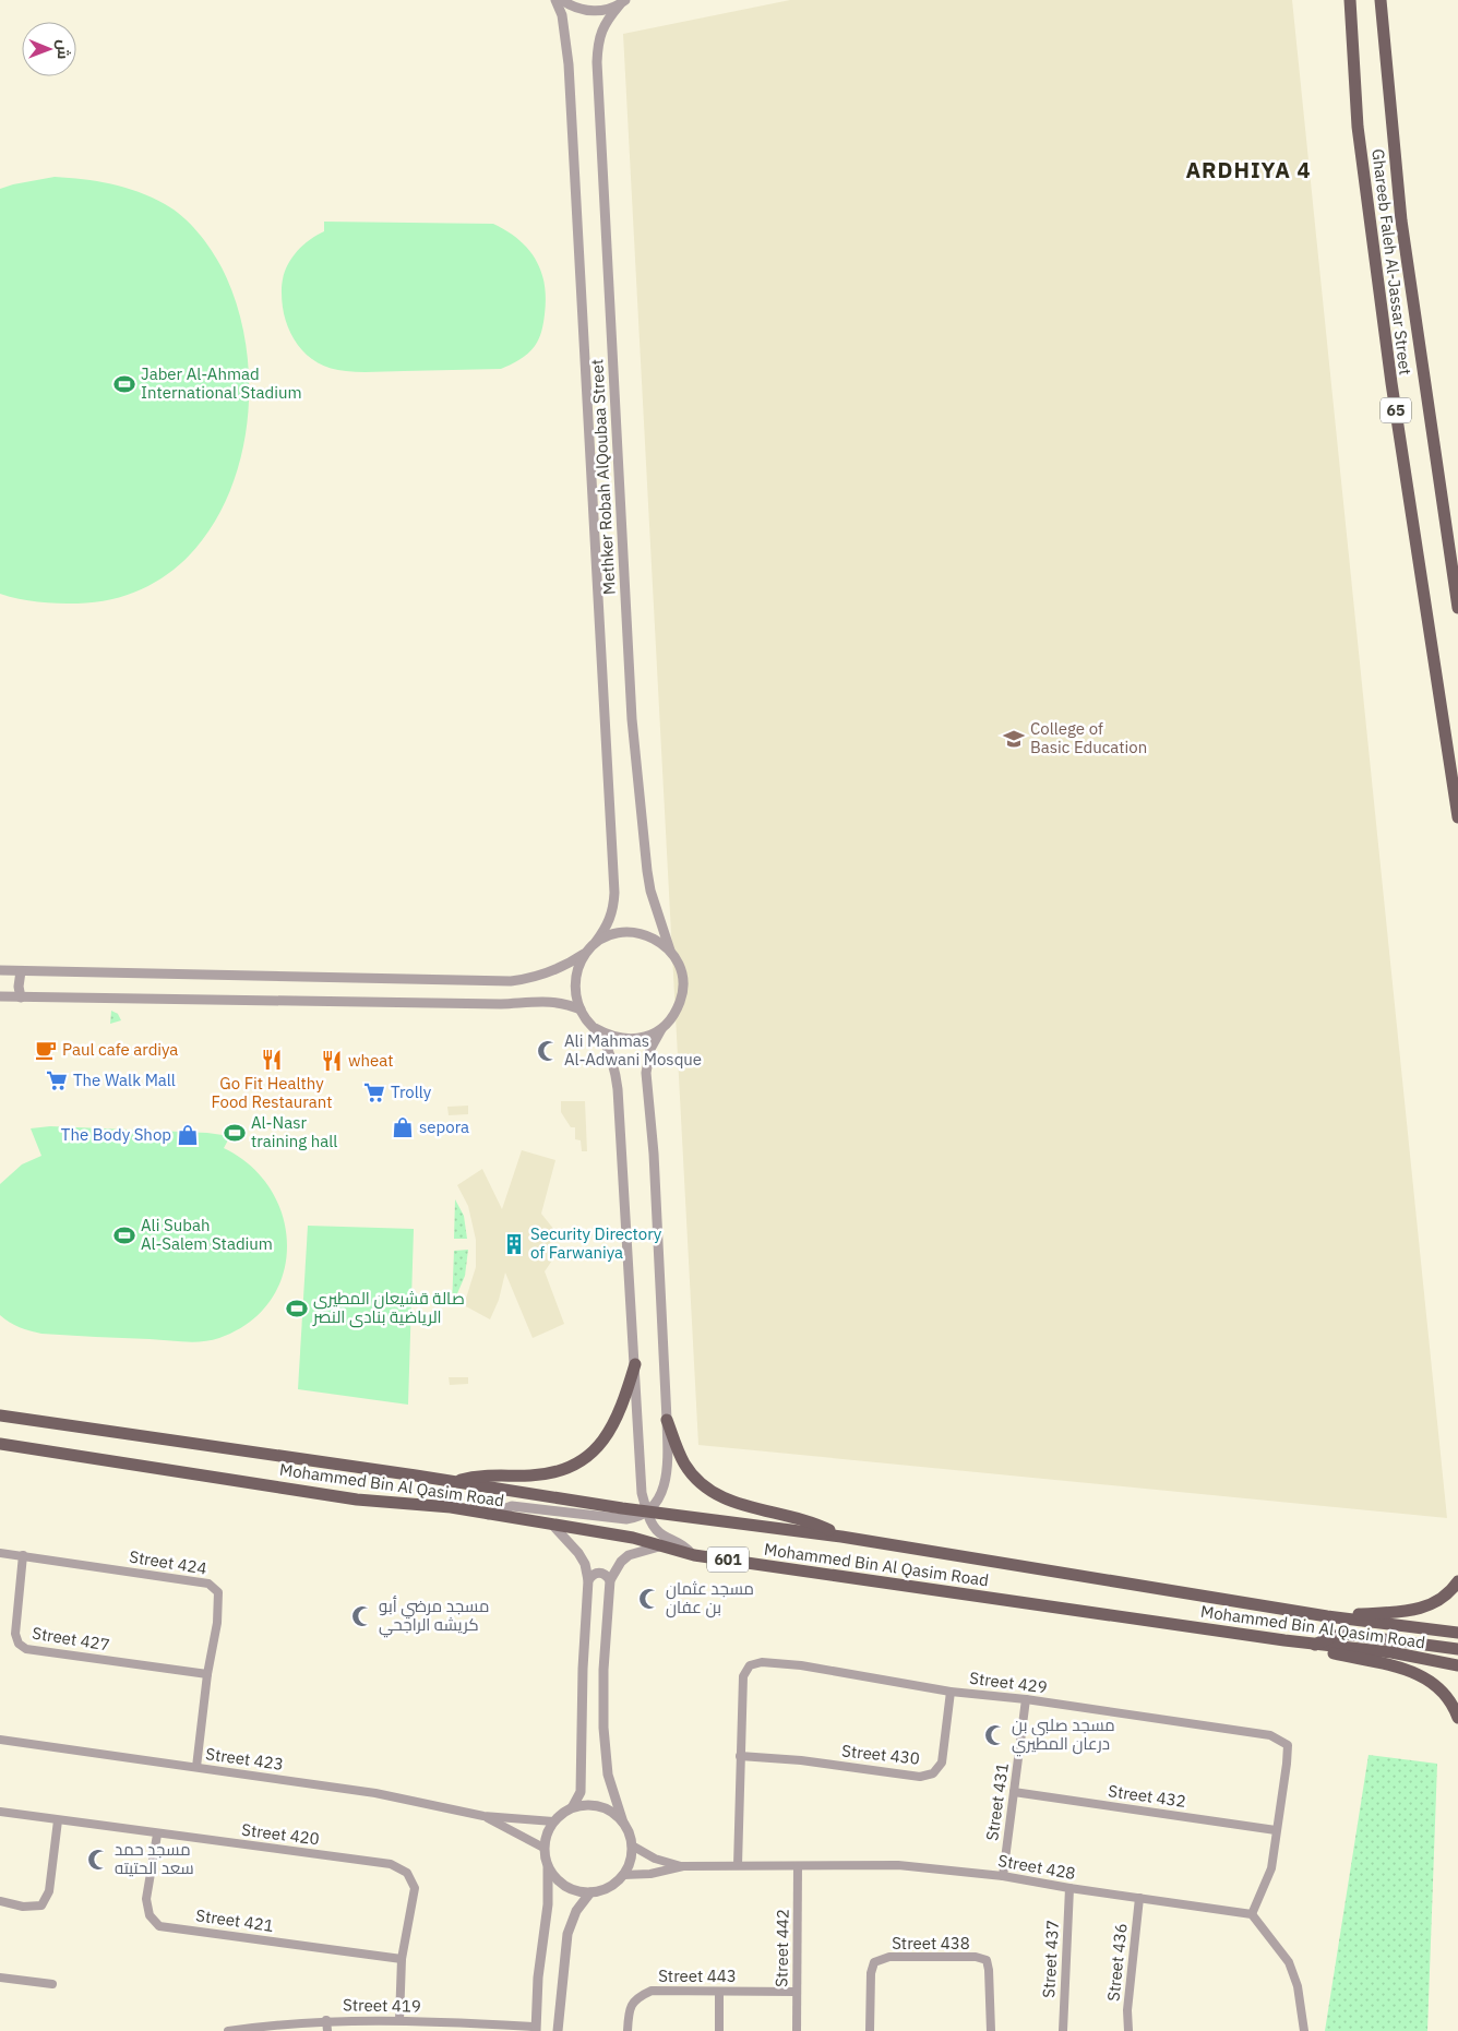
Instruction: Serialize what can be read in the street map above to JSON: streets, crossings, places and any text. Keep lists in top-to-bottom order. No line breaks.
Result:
{"streets":{"main road":["Ghareeb Faleh Al-Jassar Street","65","Mohammed Bin Al Qasim Road","601"],"street":["Methker Robah AlQoubaa Street","Street 424","Street 427","Street 429","Street 430","Street 423","Street 432","Street 431","Street 420","Street 428","Street 421","Street 438","Street 442","Street 437","Street 436","Street 443","Street 419"]},"crossings":[["Street 424","Street 427"],["Street 424","Street 423"],["Street 429","Street 430"],["Street 429","Street 432"],["Street 429","Street 431"],["Street 429","Street 428"],["Street 423","Street 428"],["Street 432","Street 431"],["Street 431","Street 428"],["Street 420","Street 421"],["Street 420","Street 419"],["Street 428","Street 442"],["Street 428","Street 437"],["Street 428","Street 436"],["Street 442","Street 443"]],"districts":["ARDHIYA 4"],"places":{"sports":["Jaber Al-Ahmad International Stadium","Al-Nasr training hall","Ali Subah Al-Salem Stadium","صالة قشيعان المطيرى الرياضية بنادى النصر"],"school or university":["College of Basic Education"],"cafe":["Paul cafe ardiya"],"mosque":["Ali Mahmas Al-Adwani Mosque","مسجد عثمان بن عفان","مسجد مرضي أبو كريشه الراجحي","مسجد صلبي بن درعان المطيري","مسجد حمد سعد الحتيته"],"restaurant":["Go Fit Healthy Food Restaurant","wheat"],"supermarket":["The Walk Mall","Trolly"],"shop":["sepora","The Body Shop"],"building":["Security Directory of Farwaniya"]},"north":"right"}
